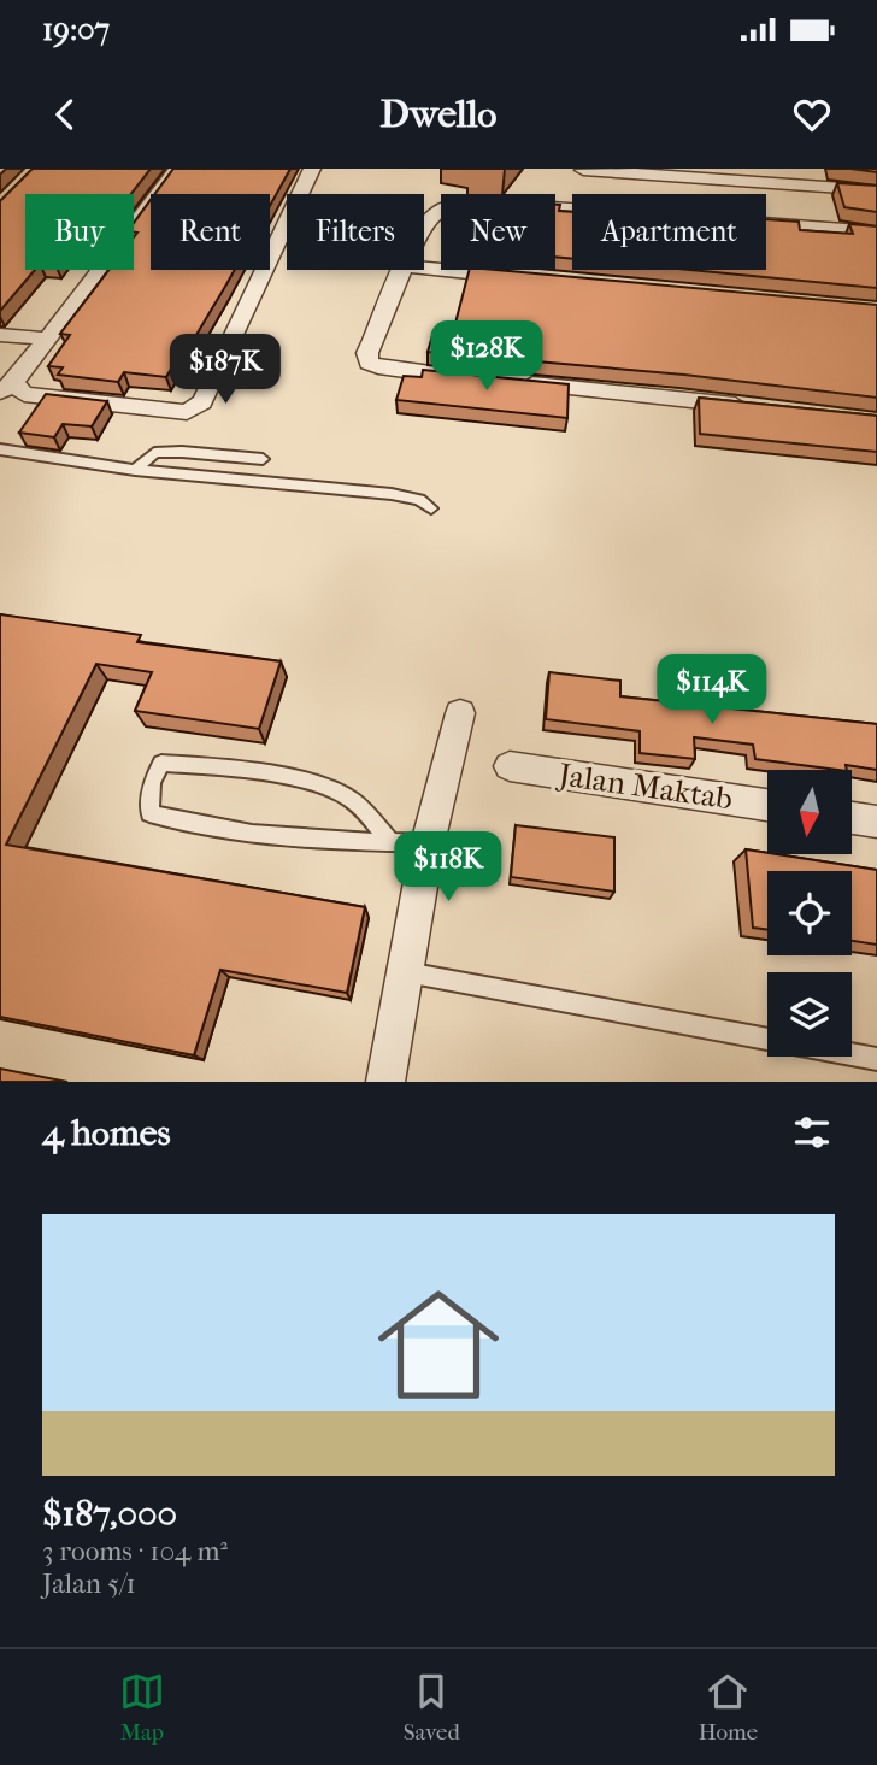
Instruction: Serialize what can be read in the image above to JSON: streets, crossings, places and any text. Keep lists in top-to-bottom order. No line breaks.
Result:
{"streets":{"street":["Jalan Maktab"]},"north":"bottom","page":{"status":"19:07","header":"Dwello","chip":["Buy","Rent","Filters","New","Apartment"],"price":["$128K","$187K","$114K","$118K"],"heading":"4 homes","list":[{"name":"$187,000","note":"3 rooms · 104 m² · Jalan 5/1"}],"tabs":["Map","Saved","Home"]}}
